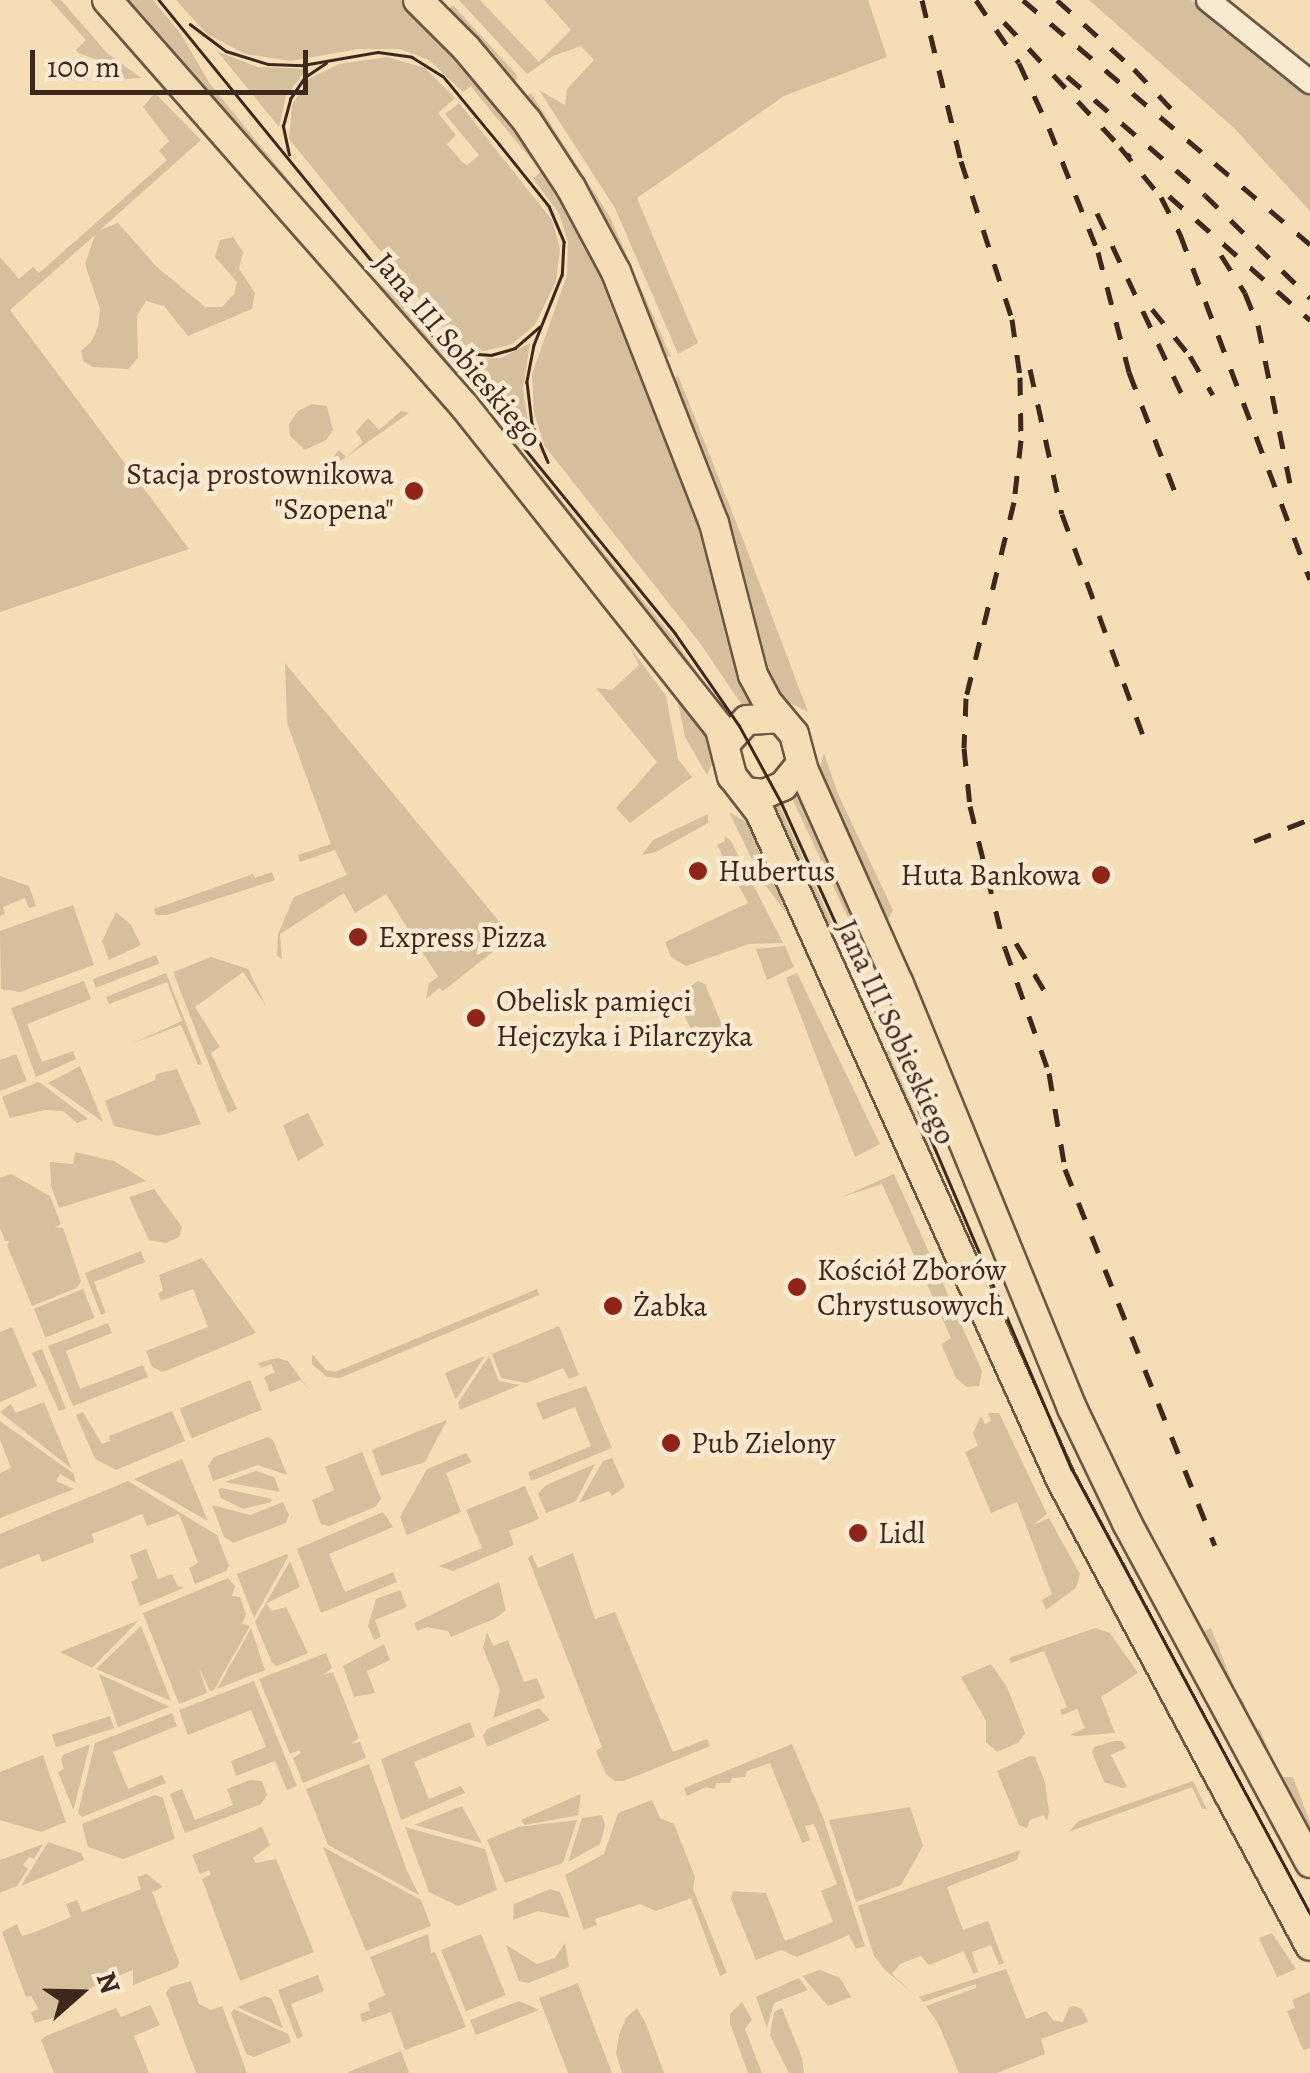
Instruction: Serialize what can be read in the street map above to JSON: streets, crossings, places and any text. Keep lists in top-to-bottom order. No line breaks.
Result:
{"streets":{"main road":["Jana III Sobieskiego"]},"places":["Stacja prostownikowa \"Szopena\"","Hubertus","Huta Bankowa","Express Pizza","Obelisk pamięci Hejczyka i Pilarczyka","Kościół Zborów Chrystusowych","Żabka","Pub Zielony","Lidl"],"scale_bar":"100 m","north":"right"}
